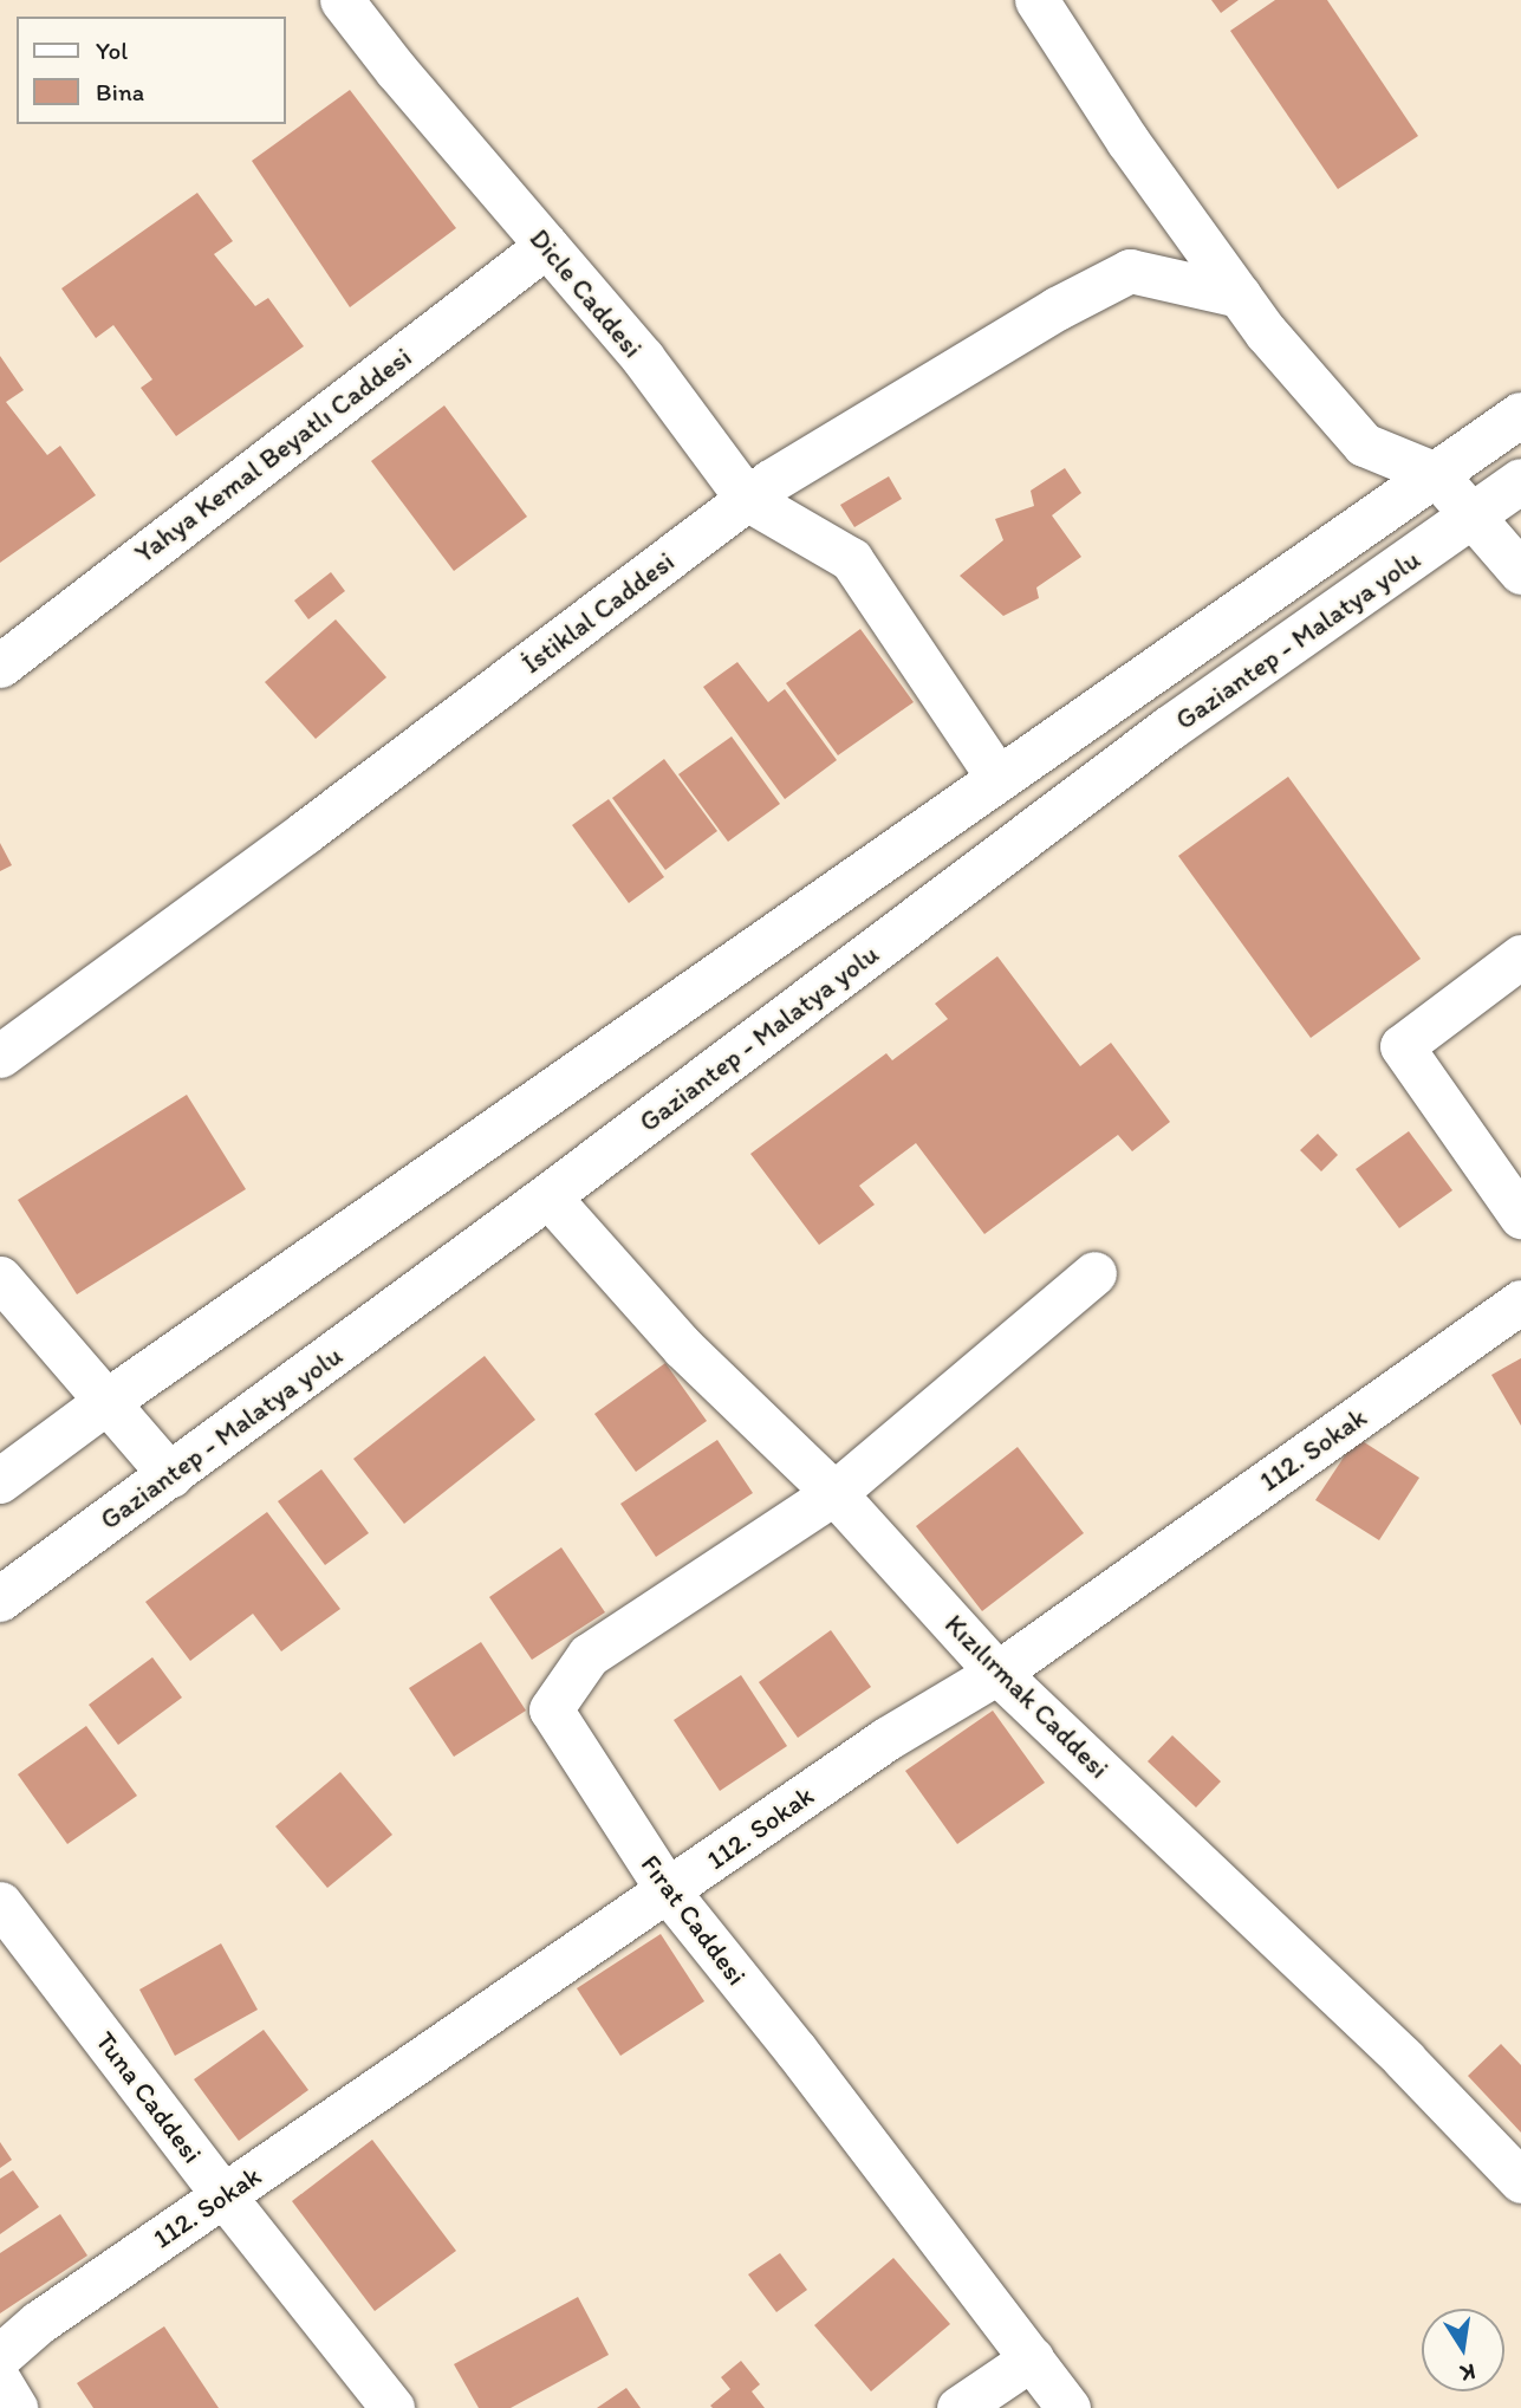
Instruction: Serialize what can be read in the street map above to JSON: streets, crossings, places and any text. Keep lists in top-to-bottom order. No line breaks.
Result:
{"streets":{"highway":["Gaziantep - Malatya yolu"],"street":["Dicle Caddesi","Yahya Kemal Beyatlı Caddesi","İstiklal Caddesi","112. Sokak","Kızılırmak Caddesi","Fırat Caddesi","Tuna Caddesi"]},"crossings":[["Dicle Caddesi","Yahya Kemal Beyatlı Caddesi"],["Dicle Caddesi","İstiklal Caddesi"],["Dicle Caddesi","Gaziantep - Malatya yolu"],["Gaziantep - Malatya yolu","Kızılırmak Caddesi"],["112. Sokak","Kızılırmak Caddesi"],["112. Sokak","Fırat Caddesi"],["112. Sokak","Tuna Caddesi"],["Kızılırmak Caddesi","Fırat Caddesi"]],"legend":["Yol","Bina"],"north":"bottom"}
